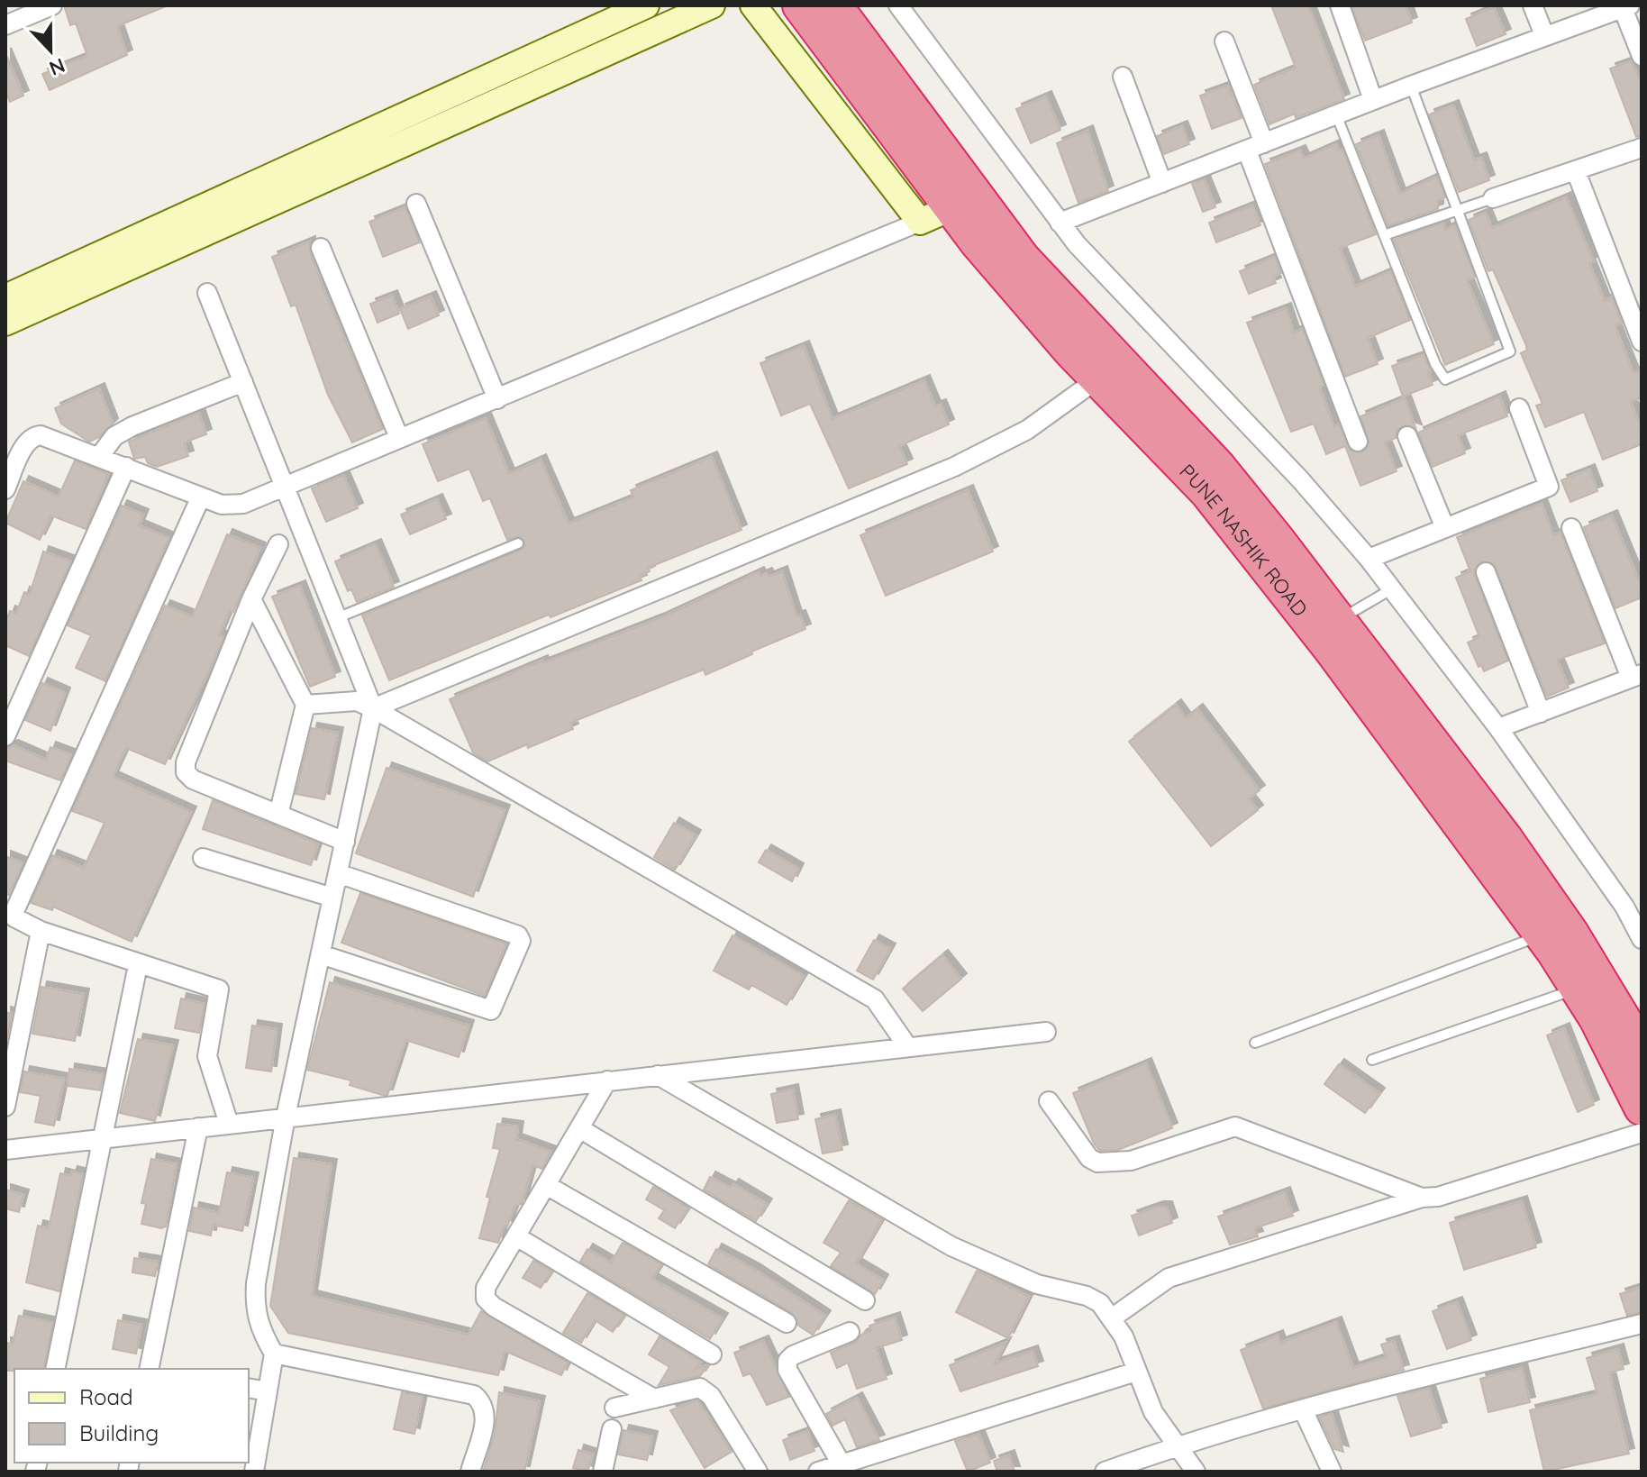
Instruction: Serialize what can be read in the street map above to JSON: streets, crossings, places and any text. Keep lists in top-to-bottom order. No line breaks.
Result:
{"streets":{"highway":["PUNE NASHIK ROAD"]},"legend":["Road","Building"],"north":"bottom"}
